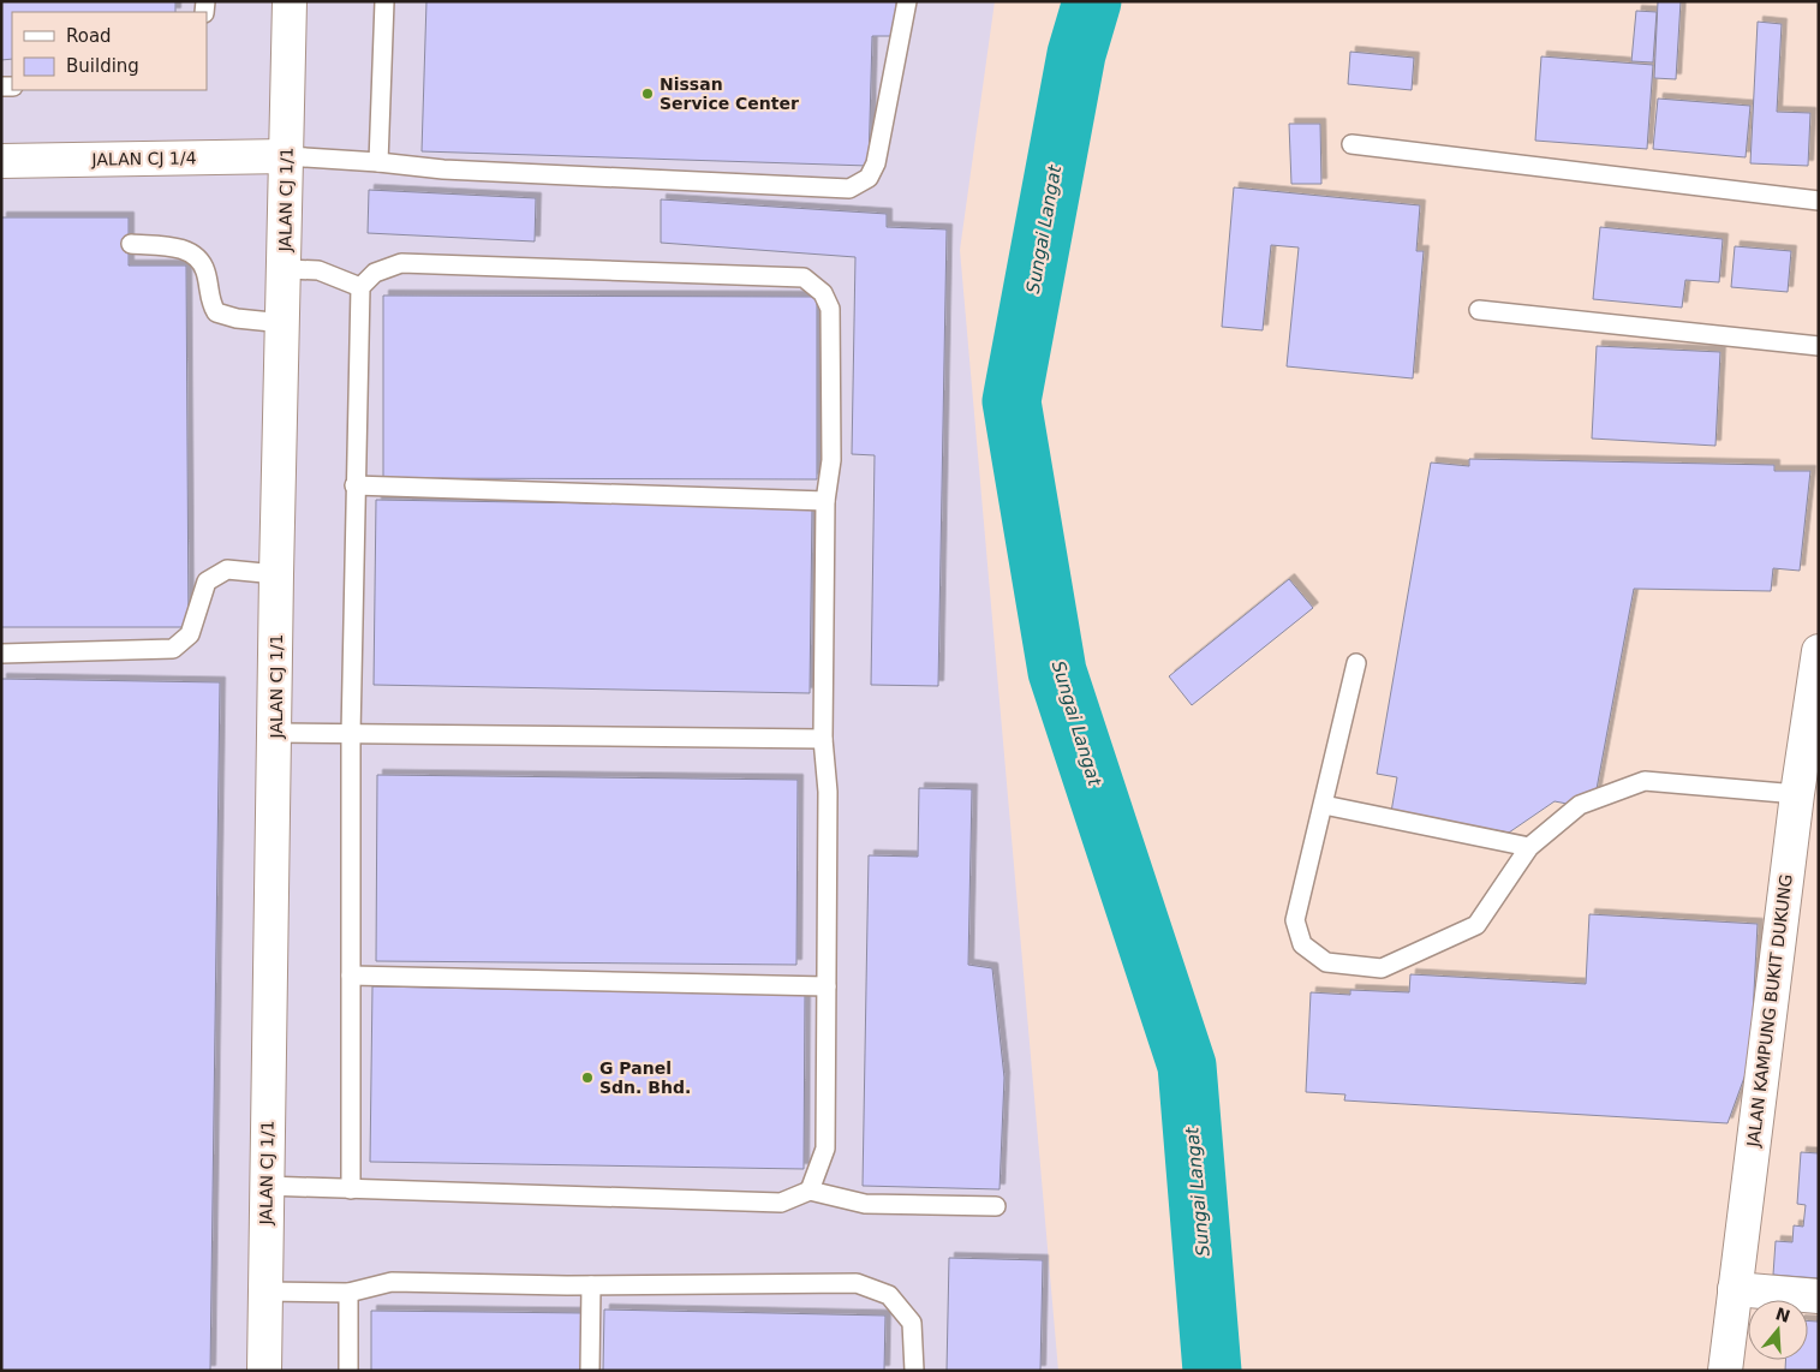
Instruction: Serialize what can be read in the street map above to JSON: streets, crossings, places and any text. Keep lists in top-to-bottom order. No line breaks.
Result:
{"streets":{"street":["JALAN CJ 1/4","JALAN CJ 1/1","JALAN KAMPUNG BUKIT DUKUNG"]},"crossings":[["JALAN CJ 1/4","JALAN CJ 1/1"]],"water":["Sungai Langat"],"places":["Nissan Service Center","G Panel Sdn. Bhd."],"legend":["Road","Building"],"north":"top"}
